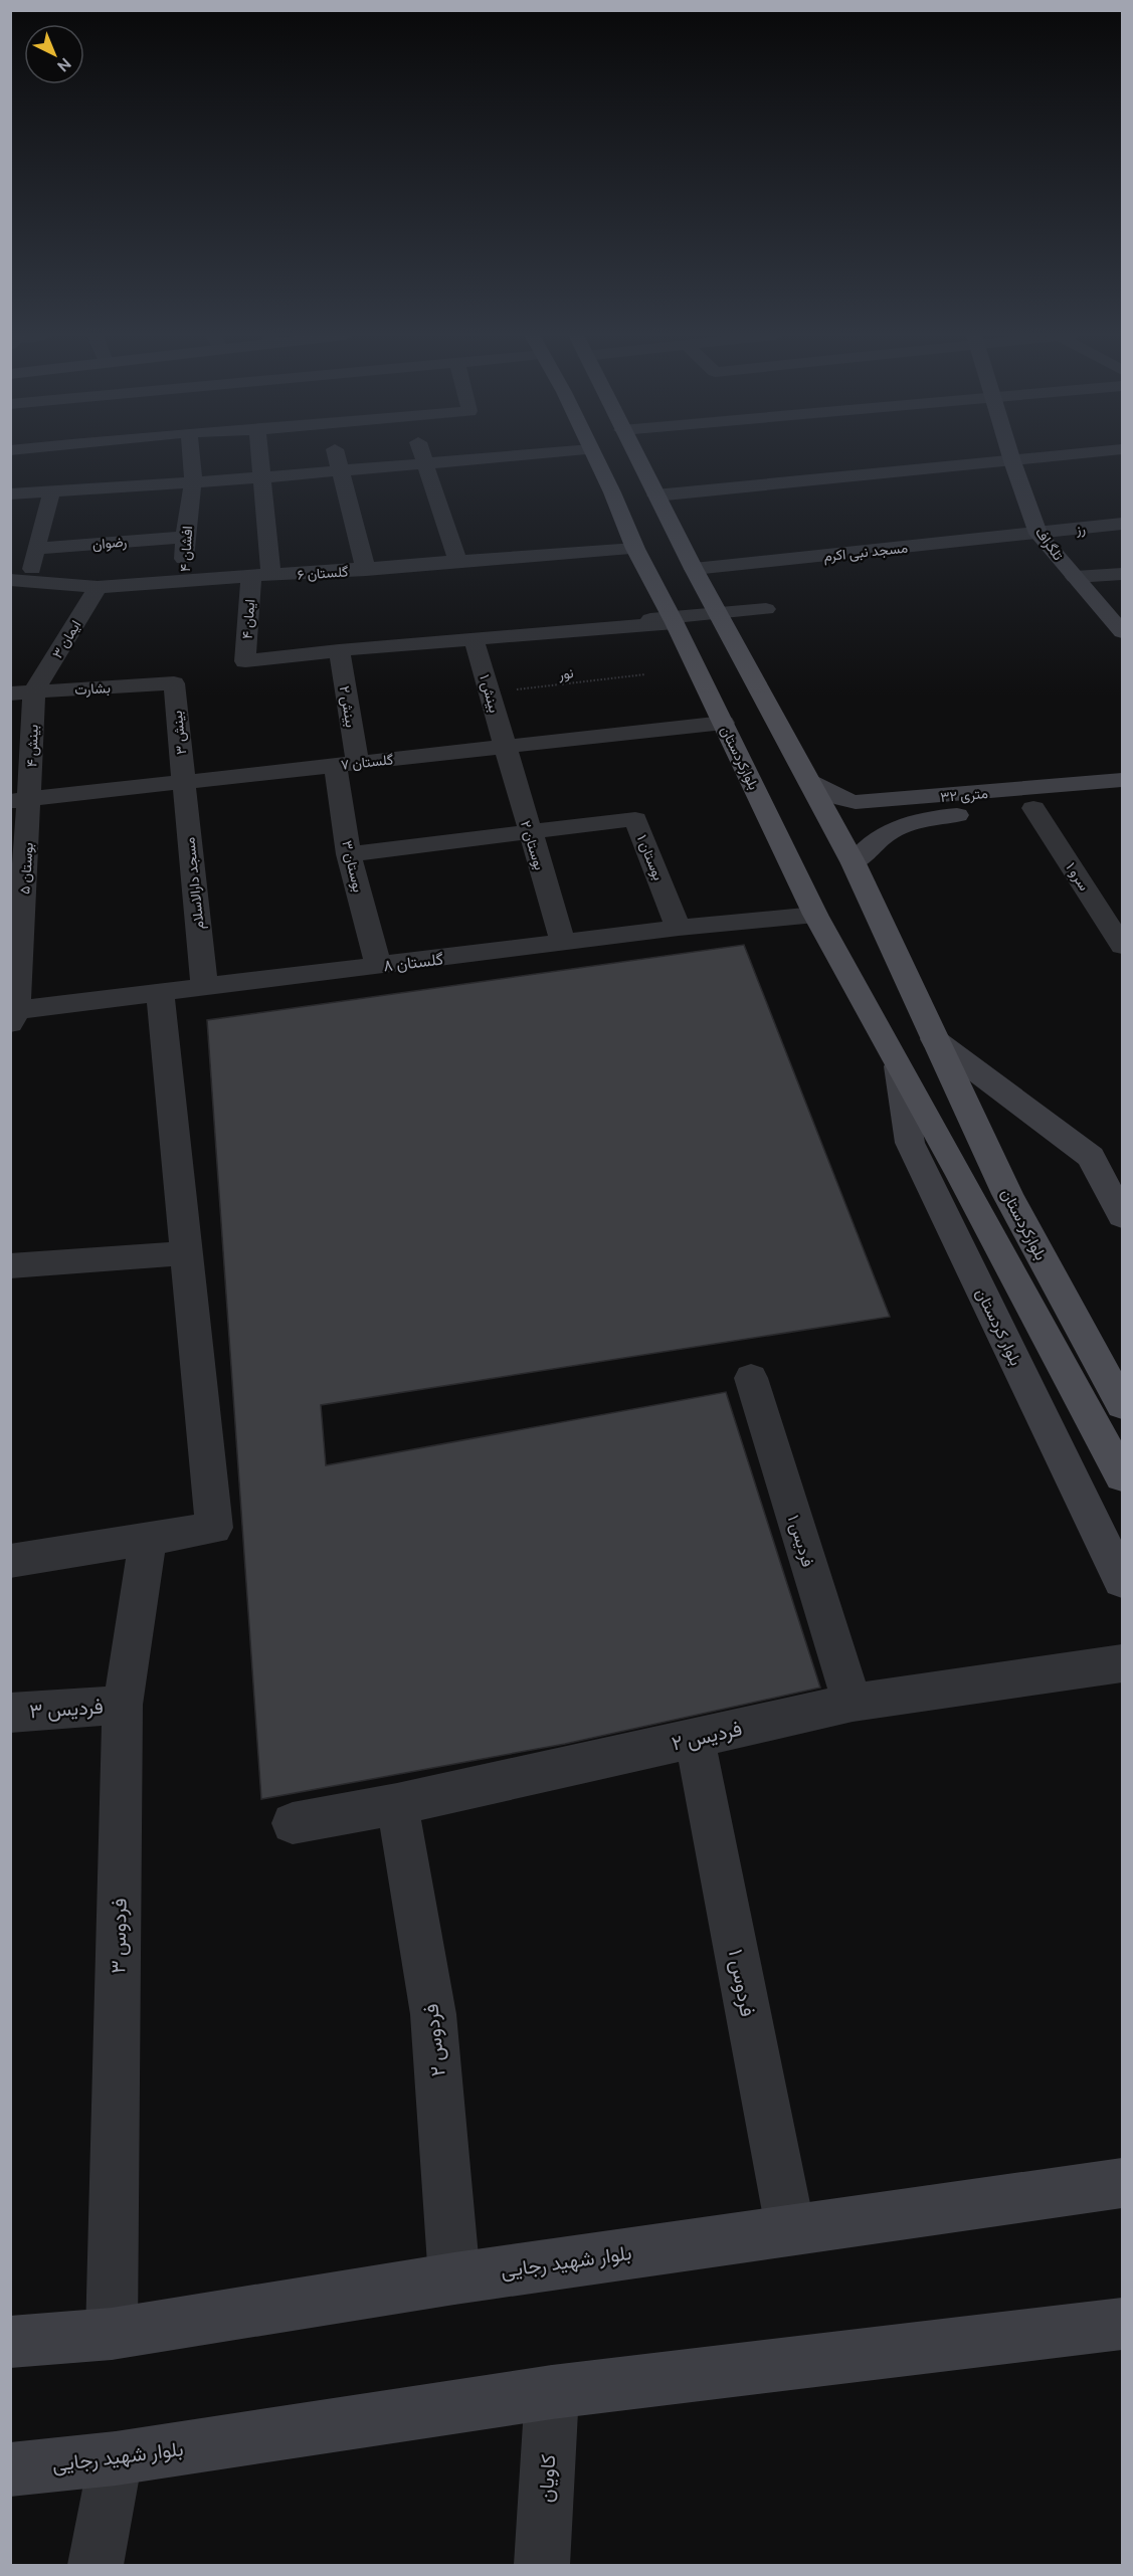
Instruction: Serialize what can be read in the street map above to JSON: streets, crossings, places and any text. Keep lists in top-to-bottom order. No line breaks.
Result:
{"streets":{"main road":["بلوارکردستان"],"street":["رز","رضوان","تلگراف","افشان ۴","مسجد نبی اکرم","گلستان ۶","ایمان ۴","ایمان ۳","بشارت","بینش ۱","بینش ۲","بینش ۳","بینش ۴","گلستان ۷","۳۲ متری","بوستان ۲","بوستان ۱","بوستان ۳","بوستان ۵","سرو ۱","مسجد دارالاسلام","گلستان ۸","بلوار کردستان","فردیس ۱","فردیس ۳","فردیس ۲","فردوس ۳","فردوس ۱","فردوس ۲","بلوار شهید رجایی","کاویان"],"path":["نور"]},"crossings":[["رز","تلگراف"],["رز","مسجد نبی اکرم"],["رضوان","افشان ۴"],["تلگراف","مسجد نبی اکرم"],["افشان ۴","گلستان ۶"],["مسجد نبی اکرم","بلوارکردستان"],["گلستان ۶","ایمان ۴"],["گلستان ۶","ایمان ۳"],["گلستان ۶","بلوارکردستان"],["ایمان ۴","بینش ۲"],["ایمان ۳","بشارت"],["ایمان ۳","بینش ۴"],["نور","بینش ۱"],["بشارت","بینش ۳"],["بشارت","بینش ۴"],["بینش ۱","گلستان ۷"],["بینش ۱","بوستان ۲"],["بینش ۲","گلستان ۷"],["بینش ۲","بوستان ۳"],["بینش ۳","گلستان ۷"],["بینش ۳","مسجد دارالاسلام"],["بینش ۴","گلستان ۷"],["بینش ۴","بوستان ۵"],["بلوارکردستان","گلستان ۷"],["بلوارکردستان","۳۲ متری"],["بلوارکردستان","گلستان ۸"],["بلوارکردستان","بلوار کردستان"],["گلستان ۷","بوستان ۲"],["گلستان ۷","بوستان ۳"],["گلستان ۷","بوستان ۵"],["گلستان ۷","مسجد دارالاسلام"],["۳۲ متری","سرو ۱"],["بوستان ۲","بوستان ۱"],["بوستان ۲","گلستان ۸"],["بوستان ۱","گلستان ۸"],["بوستان ۳","گلستان ۸"],["بوستان ۵","گلستان ۸"],["مسجد دارالاسلام","گلستان ۸"],["فردیس ۱","فردیس ۲"],["فردیس ۳","فردوس ۳"],["فردیس ۲","فردوس ۱"],["فردیس ۲","فردوس ۲"],["فردوس ۳","بلوار شهید رجایی"],["فردوس ۱","بلوار شهید رجایی"],["فردوس ۲","بلوار شهید رجایی"],["بلوار شهید رجایی","کاویان"]],"north":"bottom right"}
